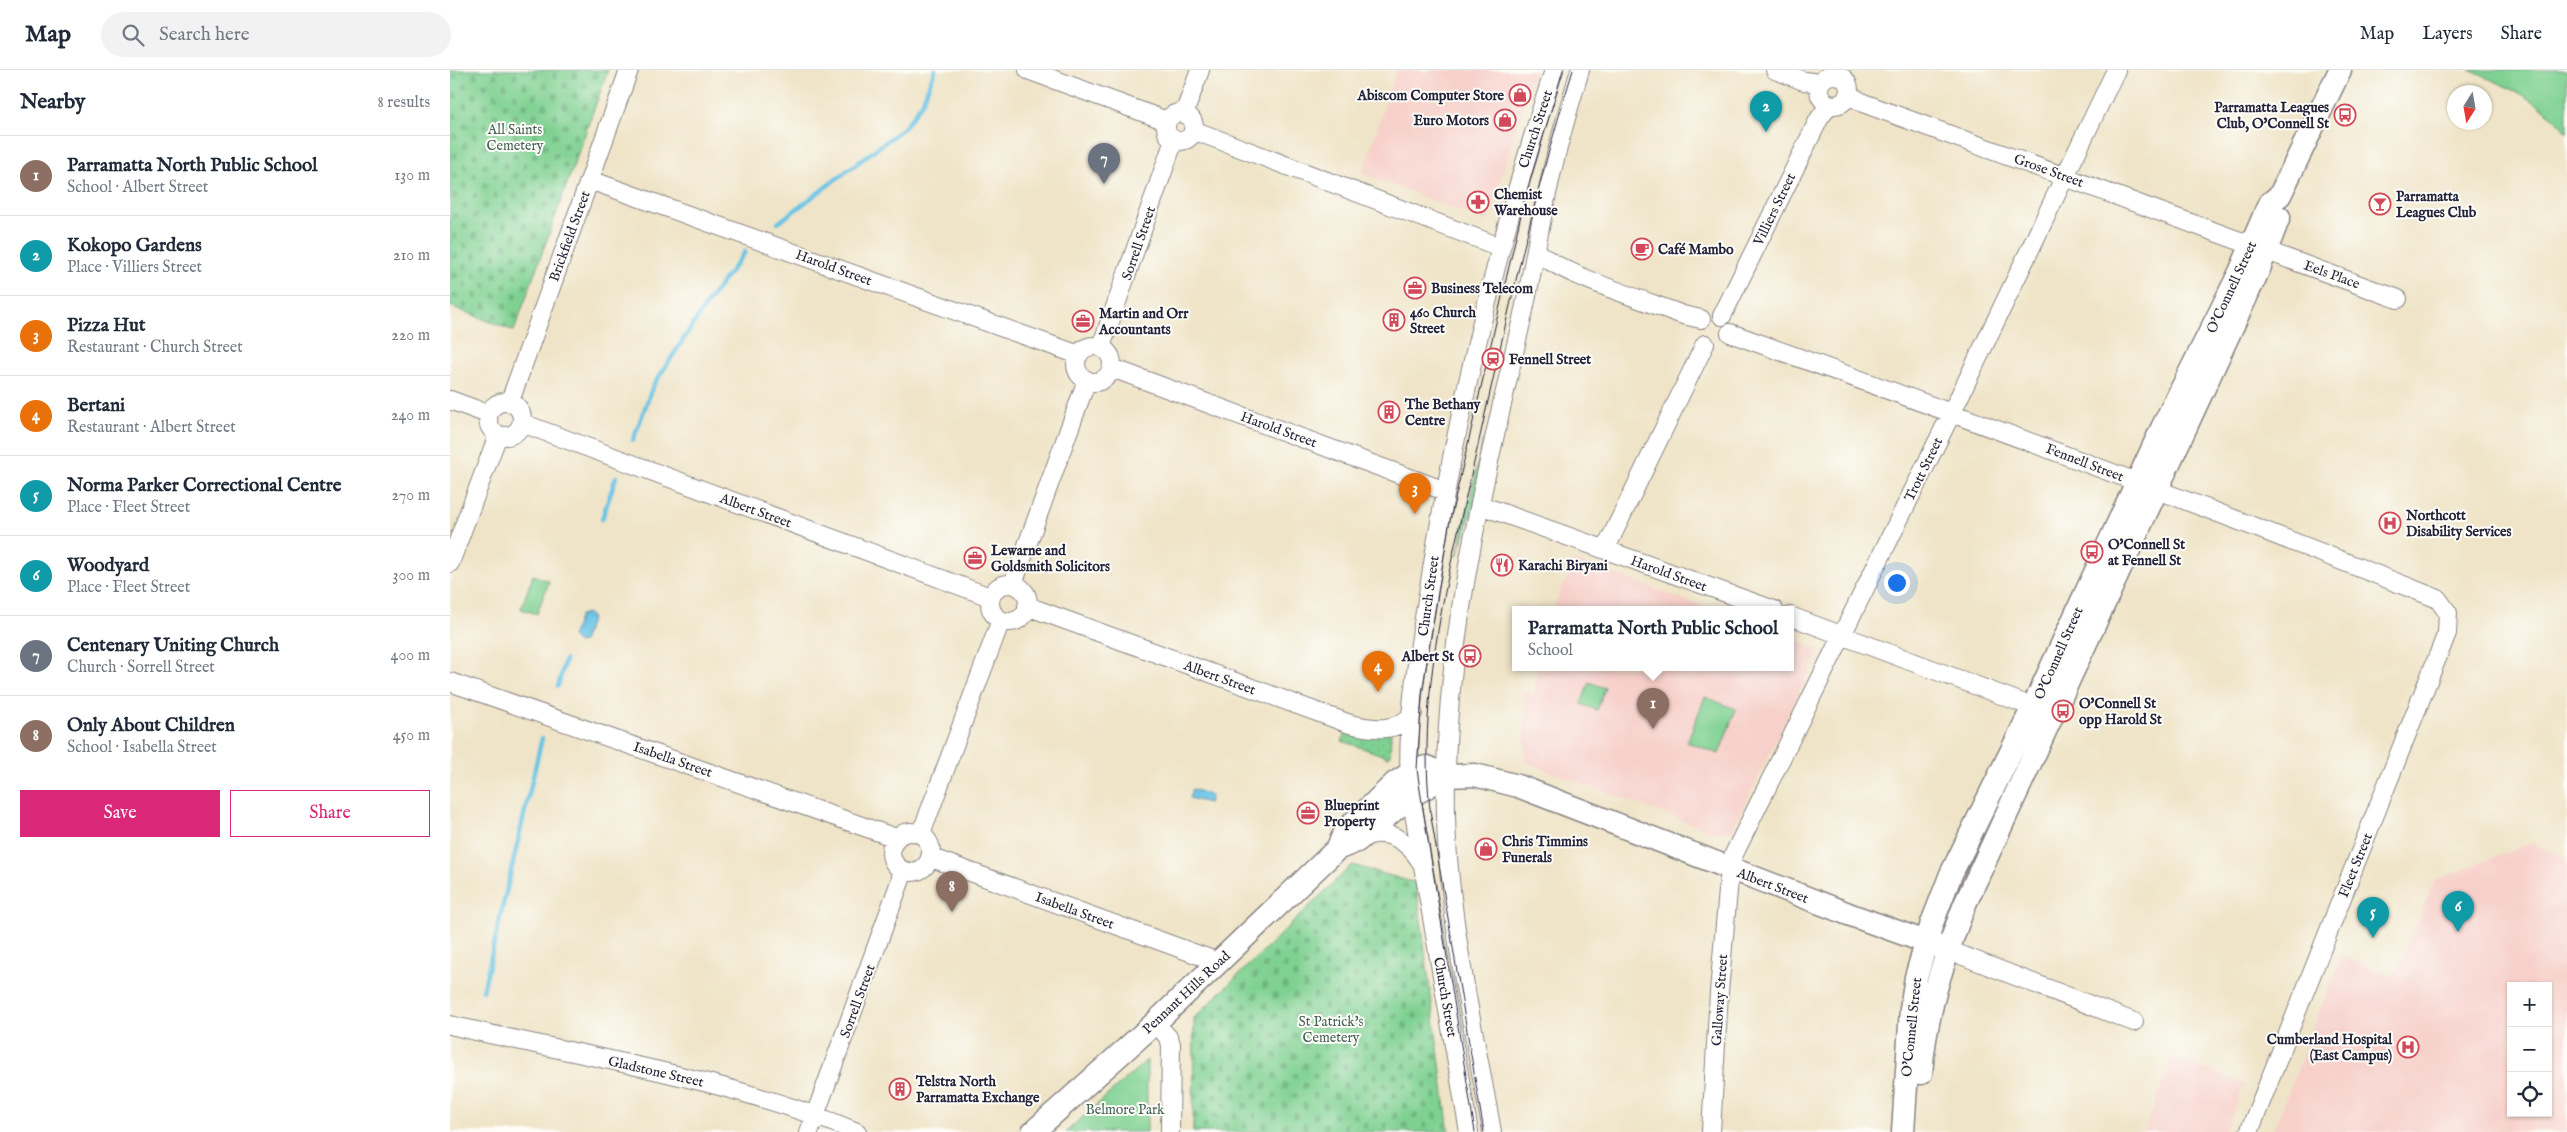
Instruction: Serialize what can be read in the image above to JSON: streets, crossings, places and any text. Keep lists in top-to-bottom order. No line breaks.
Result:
{"streets":{"main road":["O'Connell Street","Albert Street","Pennant Hills Road"],"street":["Church Street","Grose Street","Villiers Street","Brickfield Street","Sorrell Street","Harold Street","Eels Place","Fennell Street","Trott Street","Isabella Street","Fleet Street","Galloway Street","Gladstone Street"]},"crossings":[["Church Street","Harold Street"],["Church Street","Albert Street"],["Church Street","Pennant Hills Road"],["Grose Street","Villiers Street"],["Grose Street","Eels Place"],["Grose Street","O'Connell Street"],["Grose Street","Trott Street"],["Villiers Street","Fennell Street"],["Brickfield Street","Harold Street"],["Brickfield Street","Albert Street"],["Sorrell Street","Harold Street"],["Sorrell Street","Isabella Street"],["Sorrell Street","Gladstone Street"],["Eels Place","O'Connell Street"],["O'Connell Street","Fennell Street"],["O'Connell Street","Albert Street"],["Fennell Street","Trott Street"],["Fennell Street","Fleet Street"],["Trott Street","Albert Street"],["Trott Street","Galloway Street"],["Albert Street","Pennant Hills Road"],["Albert Street","Galloway Street"],["Isabella Street","Pennant Hills Road"]],"parks":["All Saints Cemetery","St Patrick's Cemetery","Belmore Park"],"places":{"shop":["Abiscom Computer Store","Euro Motors","Chris Timmins Funerals"],"bus stop":["Parramatta Leagues Club, O'Connell St","O'Connell St at Fennell St","Albert St","O'Connell St opp Harold St"],"pharmacy":["Chemist Warehouse"],"bar":["Parramatta Leagues Club"],"cafe":["Café Mambo"],"office":["Business Telecom","Martin and Orr Accountants","Lewarne and Goldsmith Solicitors","Blueprint Property"],"building":["460 Church Street","The Bethany Centre","Telstra North Parramatta Exchange"],"station":["Fennell Street"],"hospital":["Northcott Disability Services","Cumberland Hospital (East Campus)"],"restaurant":["Karachi Biryani"]},"north":"bottom","page":{"header":"Map","search":"Search here","nav":["Map","Layers","Share"],"heading":["Nearby","8 results"],"pins":["2","7","3","4","1","8","6","5"],"list":[{"mark":"1","name":"Parramatta North Public School","note":"School · Albert Street","value":"130 m"},{"mark":"2","name":"Kokopo Gardens","note":"Place · Villiers Street","value":"210 m"},{"mark":"3","name":"Pizza Hut","note":"Restaurant · Church Street","value":"220 m"},{"mark":"4","name":"Bertani","note":"Restaurant · Albert Street","value":"240 m"},{"mark":"5","name":"Norma Parker Correctional Centre","note":"Place · Fleet Street","value":"270 m"},{"mark":"6","name":"Woodyard","note":"Place · Fleet Street","value":"300 m"},{"mark":"7","name":"Centenary Uniting Church","note":"Church · Sorrell Street","value":"400 m"},{"mark":"8","name":"Only About Children","note":"School · Isabella Street","value":"450 m"}],"popup":["Parramatta North Public School","School"],"buttons":["Save","Share"],"map_buttons":["+","−"]}}
